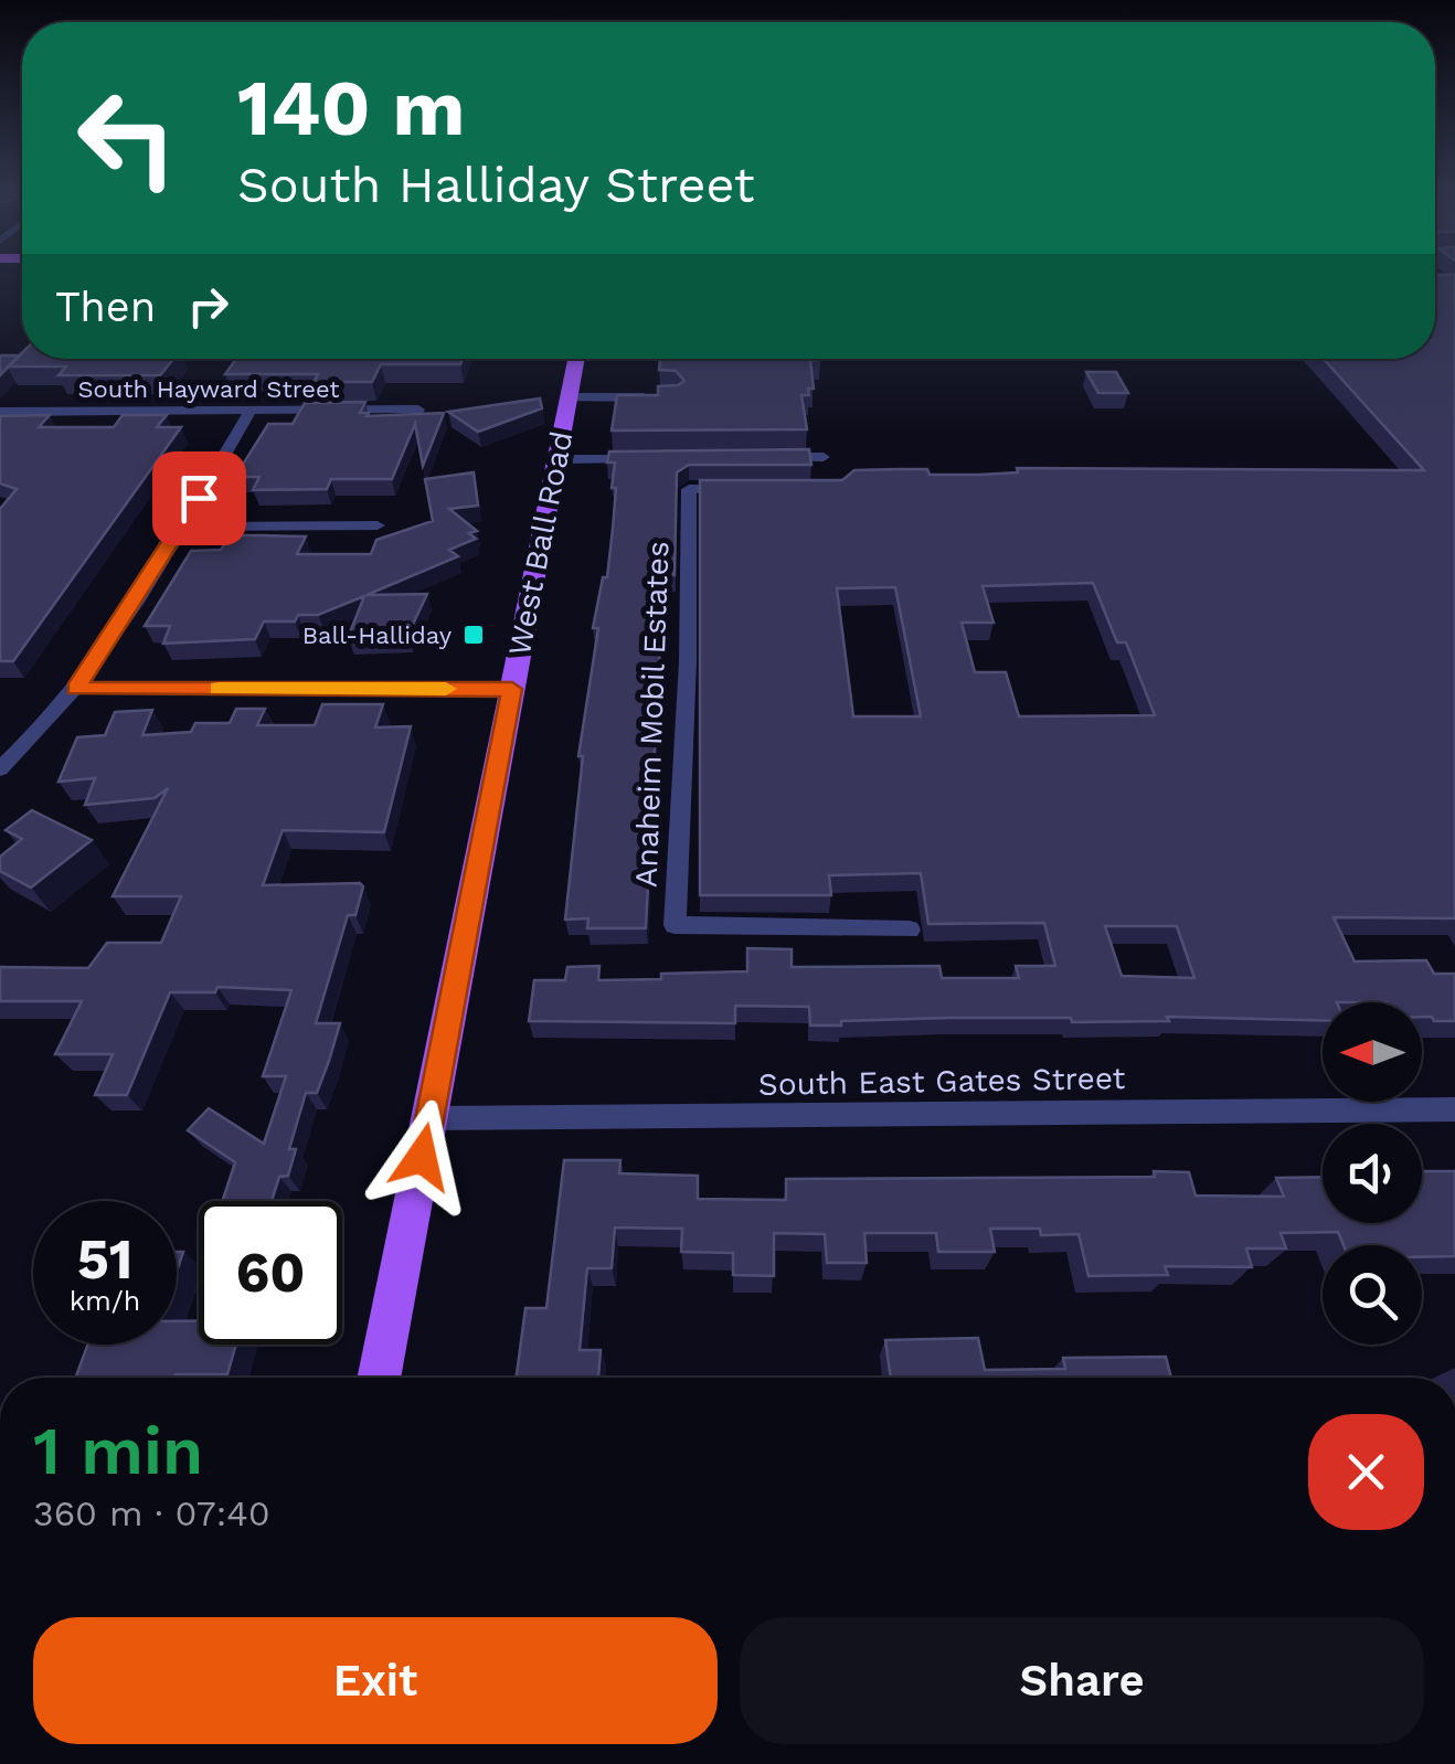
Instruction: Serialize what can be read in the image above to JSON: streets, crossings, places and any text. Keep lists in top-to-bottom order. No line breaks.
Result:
{"streets":{"main road":["West Ball Road"],"street":["South Hayward Street","Anaheim Mobil Estates","South East Gates Street"]},"crossings":[["West Ball Road","South East Gates Street"]],"places":{"transit":["Ball-Halliday"]},"north":"left","page":{"turn":["140 m","South Halliday Street"],"then":"Then","speed":"51 km/h","limit":"60","heading":["1 min","360 m · 07:40"],"buttons":["Exit","Share"]}}
